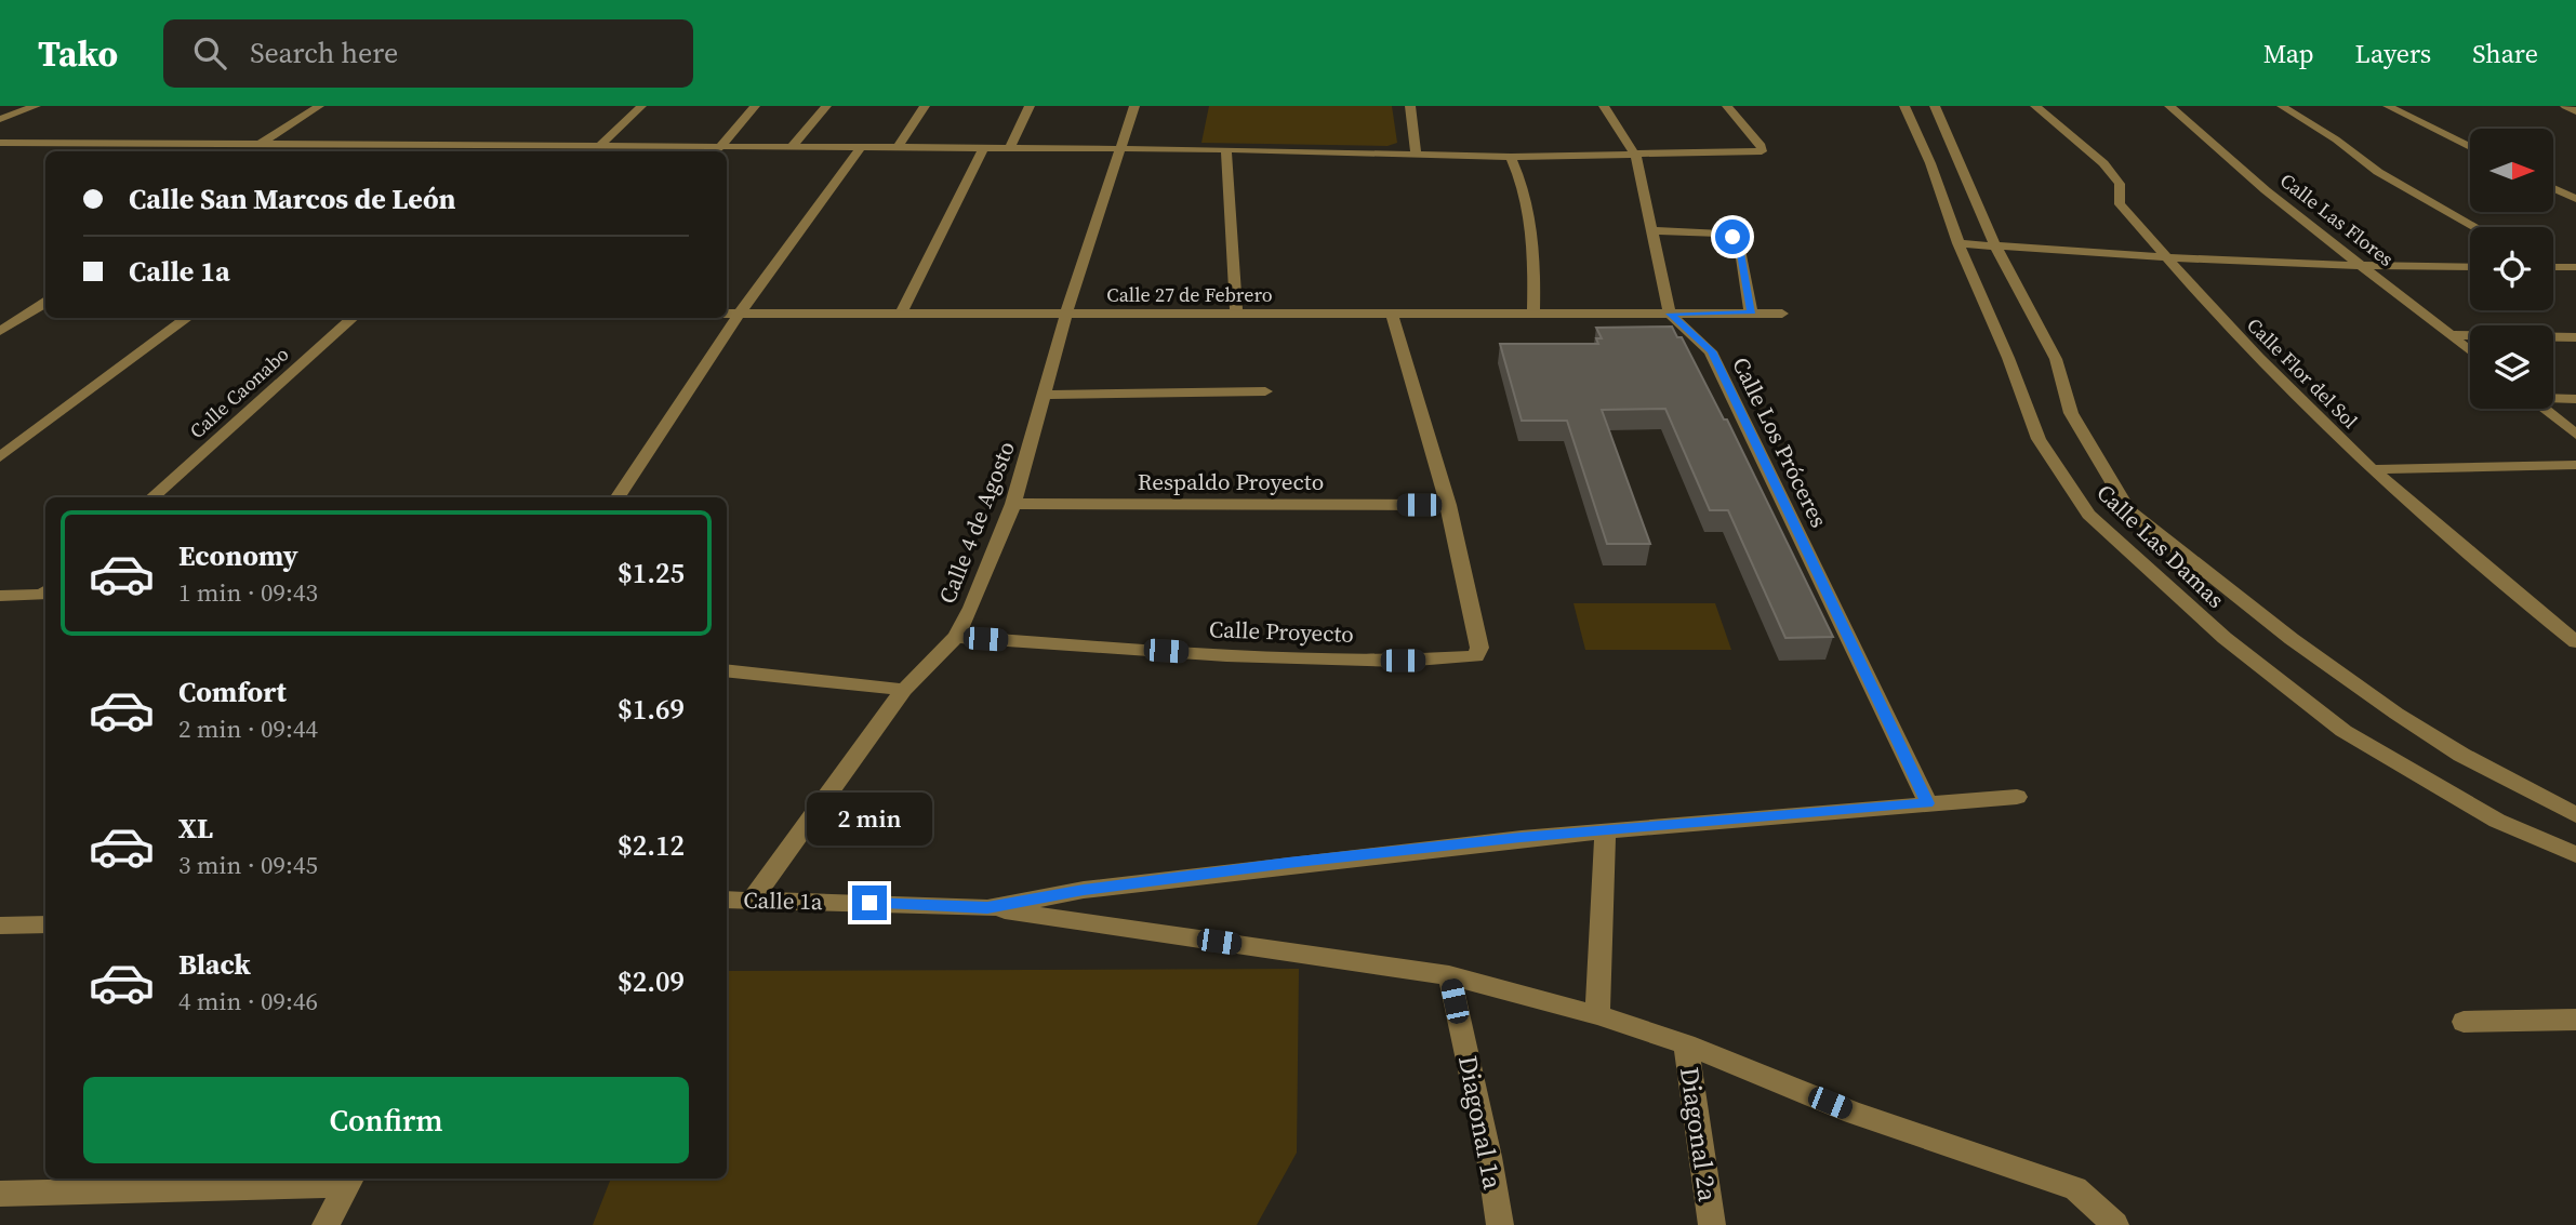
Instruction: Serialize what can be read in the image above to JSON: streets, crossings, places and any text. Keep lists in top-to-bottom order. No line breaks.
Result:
{"streets":{"street":["Calle Las Flores","Calle 27 de Febrero","Calle Flor del Sol","Calle Caonabo","Calle Los Próceres","Respaldo Proyecto","Calle 4 de Agosto","Calle Las Damas","Calle Proyecto","Calle 1a","Diagonal 1a","Diagonal 2a"]},"crossings":[["Calle 27 de Febrero","Calle Los Próceres"],["Calle 27 de Febrero","Calle 4 de Agosto"],["Calle 27 de Febrero","Calle Proyecto"],["Calle Los Próceres","Calle 1a"],["Respaldo Proyecto","Calle 4 de Agosto"],["Respaldo Proyecto","Calle Proyecto"],["Calle 4 de Agosto","Calle Proyecto"],["Calle 4 de Agosto","Calle 1a"]],"north":"right","page":{"header":"Tako","search":"Search here","nav":["Map","Layers","Share"],"banner":["Calle San Marcos de León","Calle 1a"],"list":[{"name":"Economy","note":"1 min · 09:43","value":"$1.25"},{"name":"Comfort","note":"2 min · 09:44","value":"$1.69"},{"name":"XL","note":"3 min · 09:45","value":"$2.12"},{"name":"Black","note":"4 min · 09:46","value":"$2.09"}],"bubble":"2 min","buttons":"Confirm"}}
